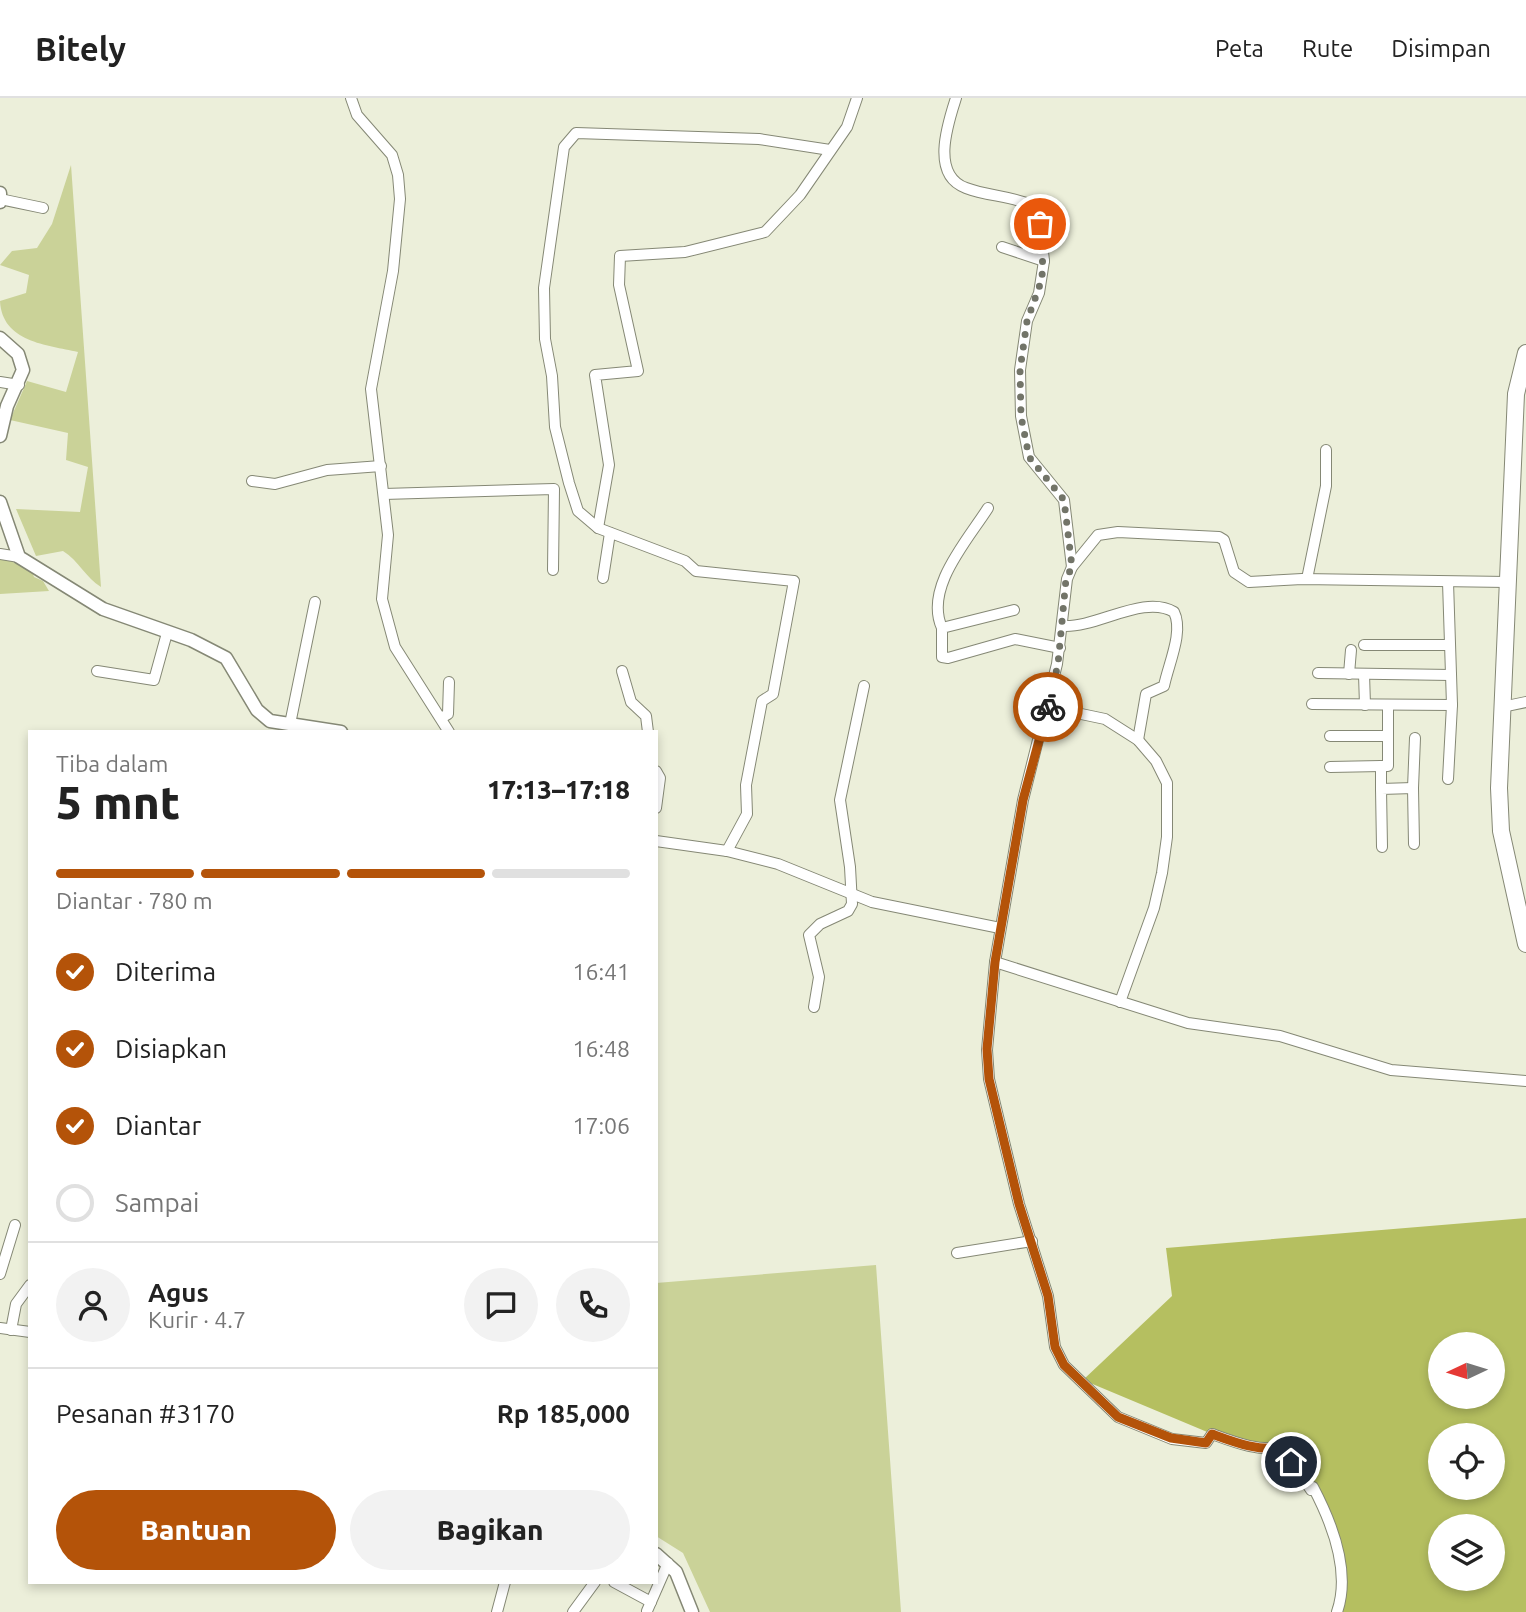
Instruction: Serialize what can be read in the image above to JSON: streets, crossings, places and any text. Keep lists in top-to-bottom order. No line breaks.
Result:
{"north":"left","page":{"header":"Bitely","nav":["Peta","Rute","Disimpan"],"heading":["5 mnt","Tiba dalam","17:13–17:18"],"panel":["Agus","Kurir · 4.7","Pesanan #3170","Rp 185,000"],"bar":"Diantar · 780 m","list":[["Diterima","16:41"],["Disiapkan","16:48"],["Diantar","17:06"],"Sampai"],"buttons":["Bantuan","Bagikan"]}}
